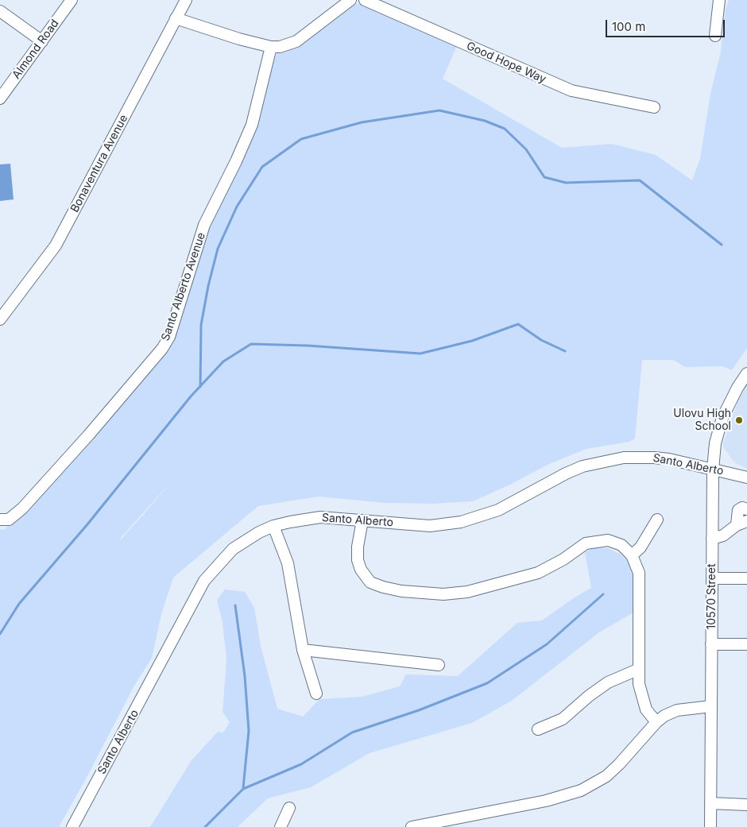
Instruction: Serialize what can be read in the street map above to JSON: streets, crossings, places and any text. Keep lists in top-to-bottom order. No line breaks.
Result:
{"streets":{"street":["Almond Road","Good Hope Way","Bonaventura Avenue","Santo Alberto Avenue","Santo Alberto","10570 Street"]},"crossings":[["Santo Alberto","10570 Street"]],"places":["Ulovu High School"],"scale_bar":"100 m"}
